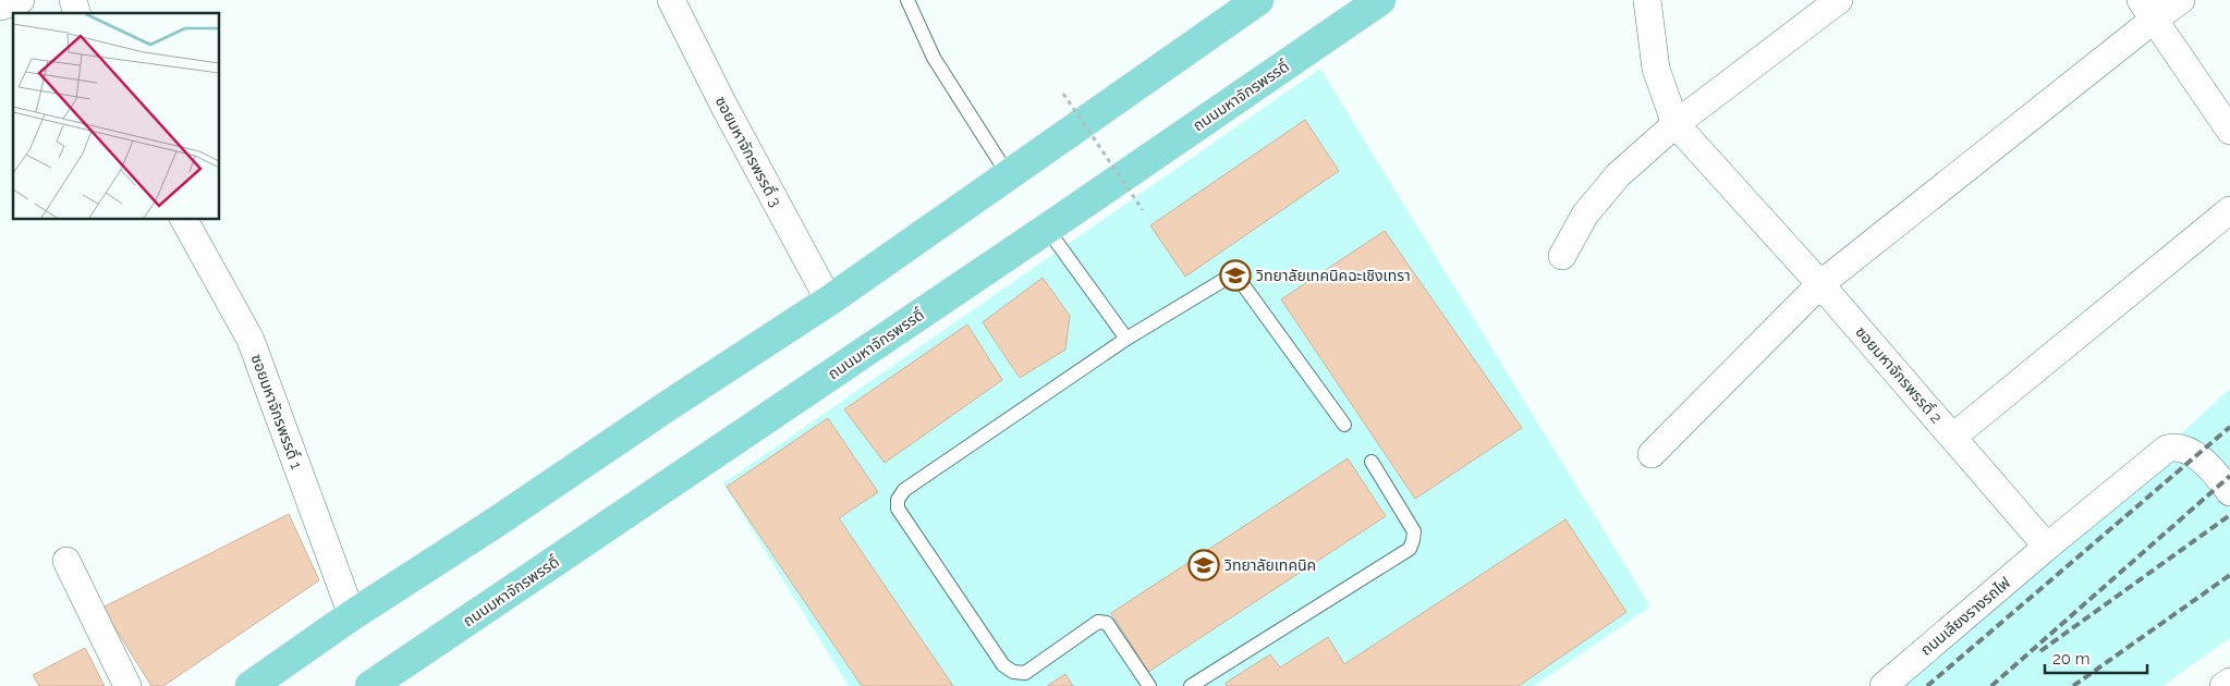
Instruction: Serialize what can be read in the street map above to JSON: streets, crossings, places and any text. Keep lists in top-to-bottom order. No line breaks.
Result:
{"streets":{"main road":["ถนนมหาจักรพรรดิ์"],"street":["ซอยมหาจักรพรรดิ์ 3","ซอยมหาจักรพรรดิ์ 2","ซอยมหาจักรพรรดิ์ 1","ถนนเลียงรางรถไฟ"]},"crossings":[["ซอยมหาจักรพรรดิ์ 2","ถนนเลียงรางรถไฟ"]],"places":{"school or university":["วิทยาลัยเทคนิคฉะเชิงเทรา","วิทยาลัยเทคนิค"]},"scale_bar":"20 m"}
